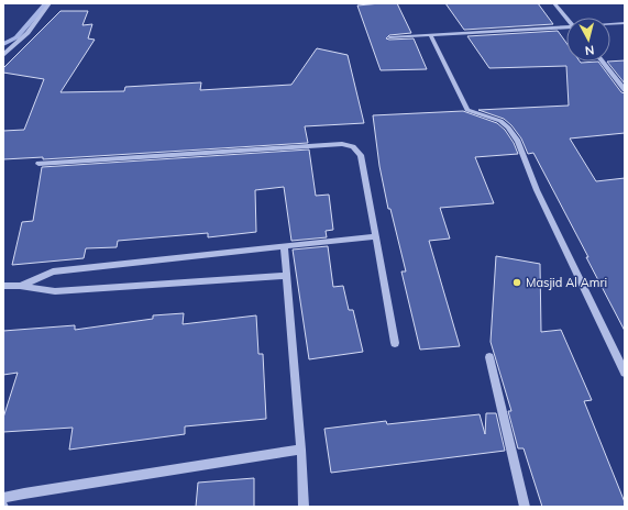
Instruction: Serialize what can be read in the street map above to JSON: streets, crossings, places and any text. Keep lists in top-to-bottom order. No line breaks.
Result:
{"places":["Masjid Al Amri"],"north":"bottom"}
